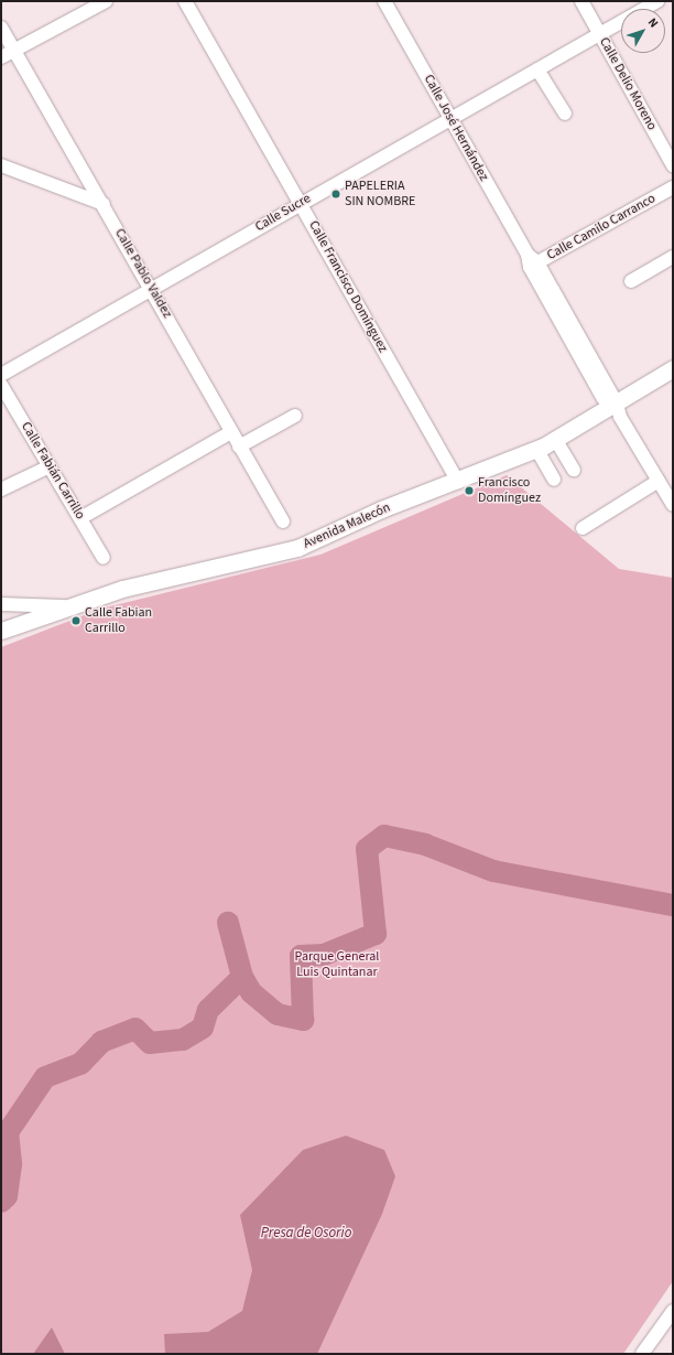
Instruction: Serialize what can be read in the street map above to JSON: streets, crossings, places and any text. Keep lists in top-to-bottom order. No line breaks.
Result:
{"streets":{"main road":["Avenida Malecón"],"street":["Calle Delio Moreno","Calle José Hernández","Calle Sucre","Calle Camilo Carranco","Calle Pablo Valdez","Calle Francisco Domínguez","Calle Fabián Carrillo"]},"crossings":[["Calle Delio Moreno","Calle Sucre"],["Calle José Hernández","Calle Sucre"],["Calle José Hernández","Calle Camilo Carranco"],["Calle José Hernández","Avenida Malecón"],["Calle Sucre","Calle Pablo Valdez"],["Calle Sucre","Calle Francisco Domínguez"],["Calle Francisco Domínguez","Avenida Malecón"]],"water":["Presa de Osorio"],"parks":["Parque General Luis Quintanar"],"places":["PAPELERIA SIN NOMBRE","Francisco Domínguez","Calle Fabian Carrillo"],"north":"top right"}
